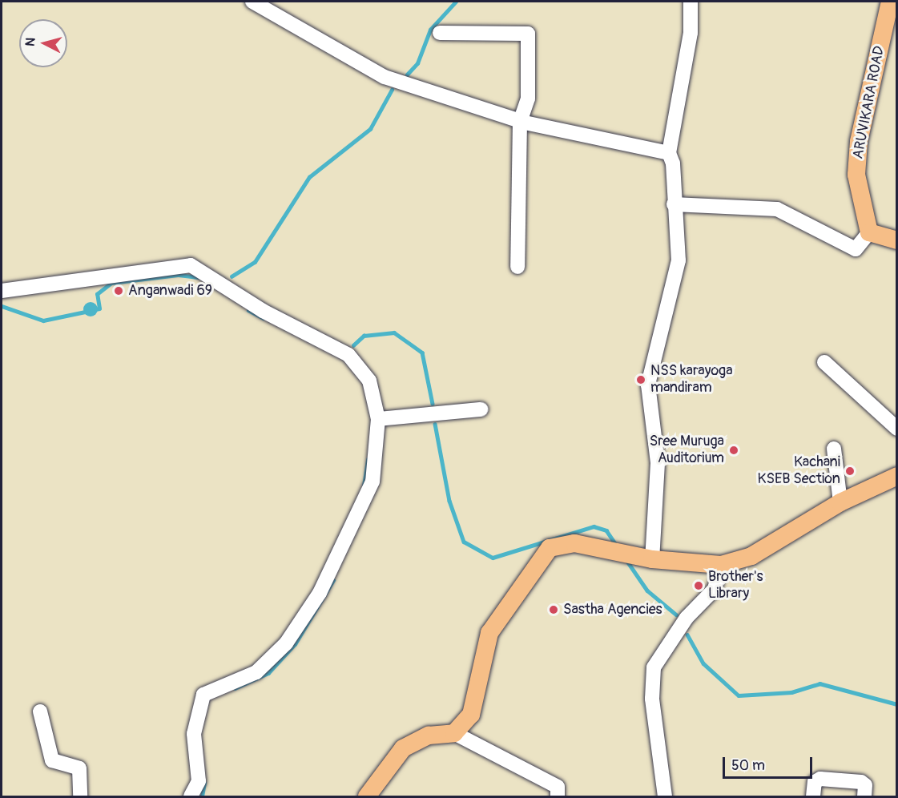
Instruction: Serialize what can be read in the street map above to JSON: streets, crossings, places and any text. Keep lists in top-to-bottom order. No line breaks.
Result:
{"streets":{"main road":["ARUVIKARA ROAD"]},"places":["Anganwadi 69","NSS karayoga mandiram","Sree Muruga Auditorium","Kachani KSEB Section","Brother's Library","Sastha Agencies"],"scale_bar":"50 m","north":"left"}
